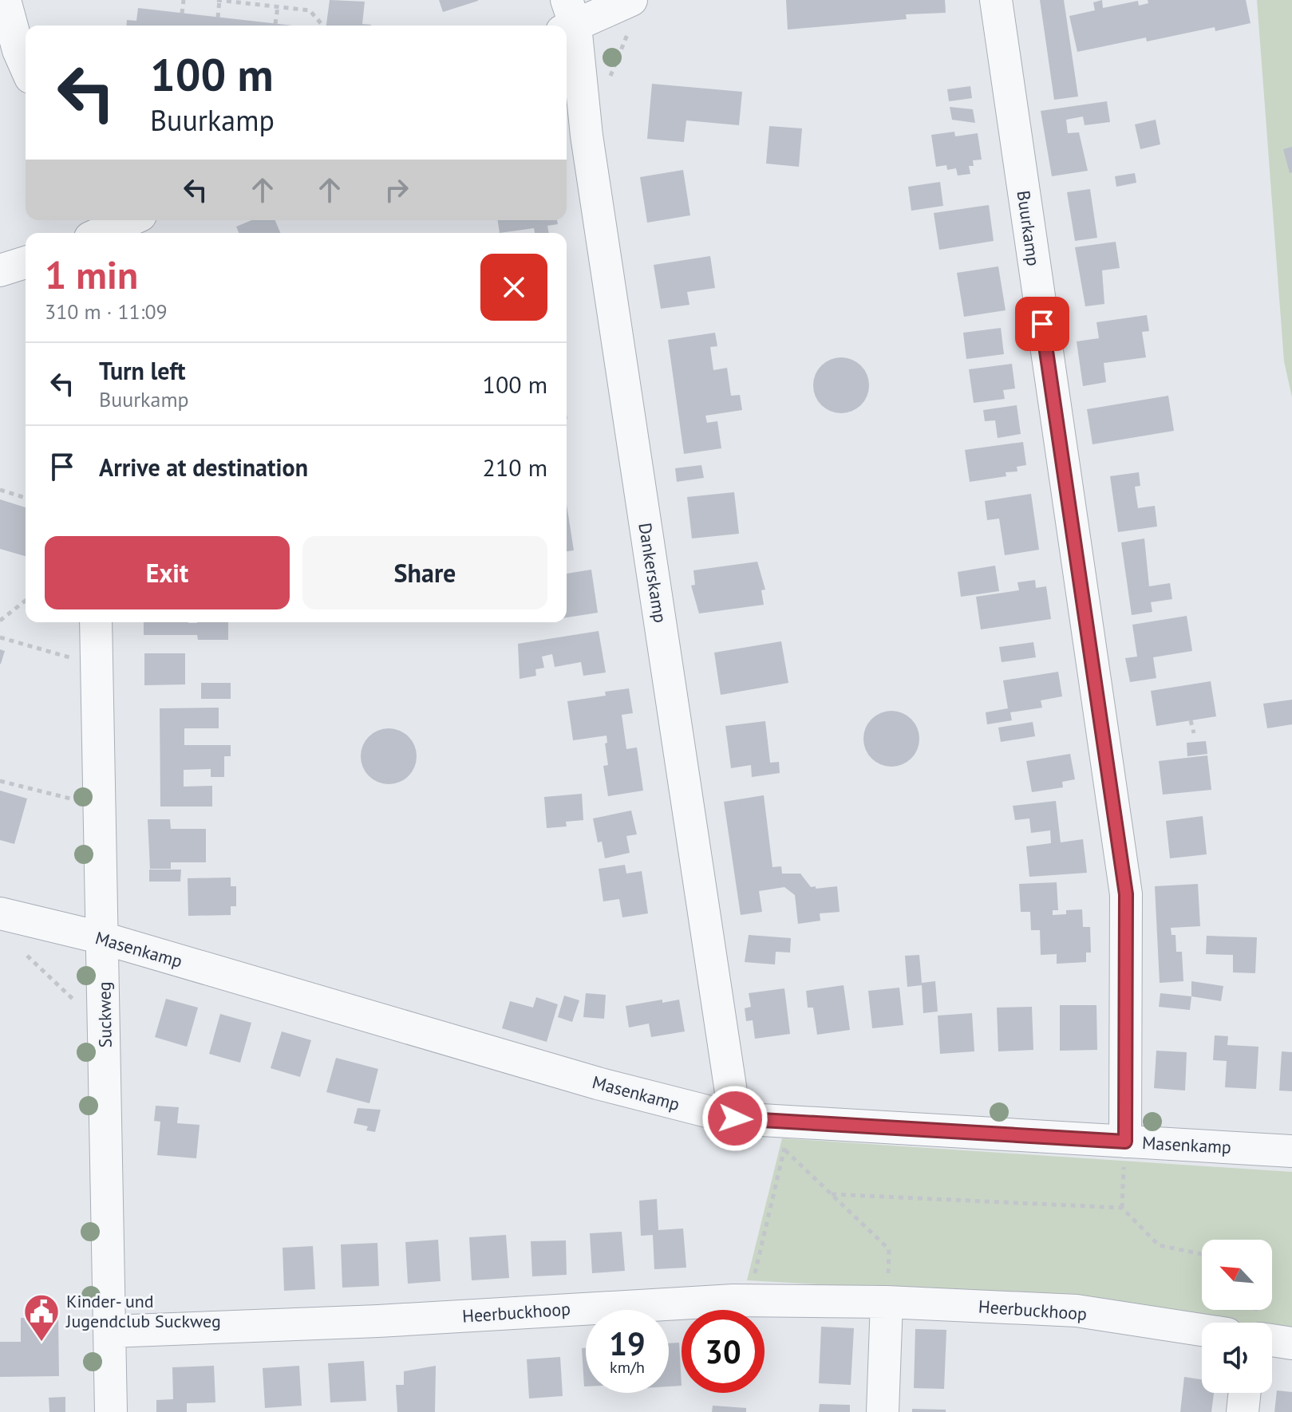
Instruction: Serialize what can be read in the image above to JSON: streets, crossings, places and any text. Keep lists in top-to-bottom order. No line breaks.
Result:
{"streets":{"street":["Buurkamp","Dankerskamp","Masenkamp","Suckweg","Heerbuckhoop"]},"crossings":[["Buurkamp","Masenkamp"],["Dankerskamp","Masenkamp"],["Masenkamp","Suckweg"],["Suckweg","Heerbuckhoop"]],"places":{"public building":["Kinder- und Jugendclub Suckweg"]},"north":"top left","page":{"turn":["100 m","Buurkamp"],"heading":["1 min","310 m · 11:09"],"list":[{"name":"Turn left","note":"Buurkamp","value":"100 m"},{"name":"Arrive at destination","value":"210 m"}],"buttons":["Exit","Share"],"speed":"19 km/h","limit":"30"}}
